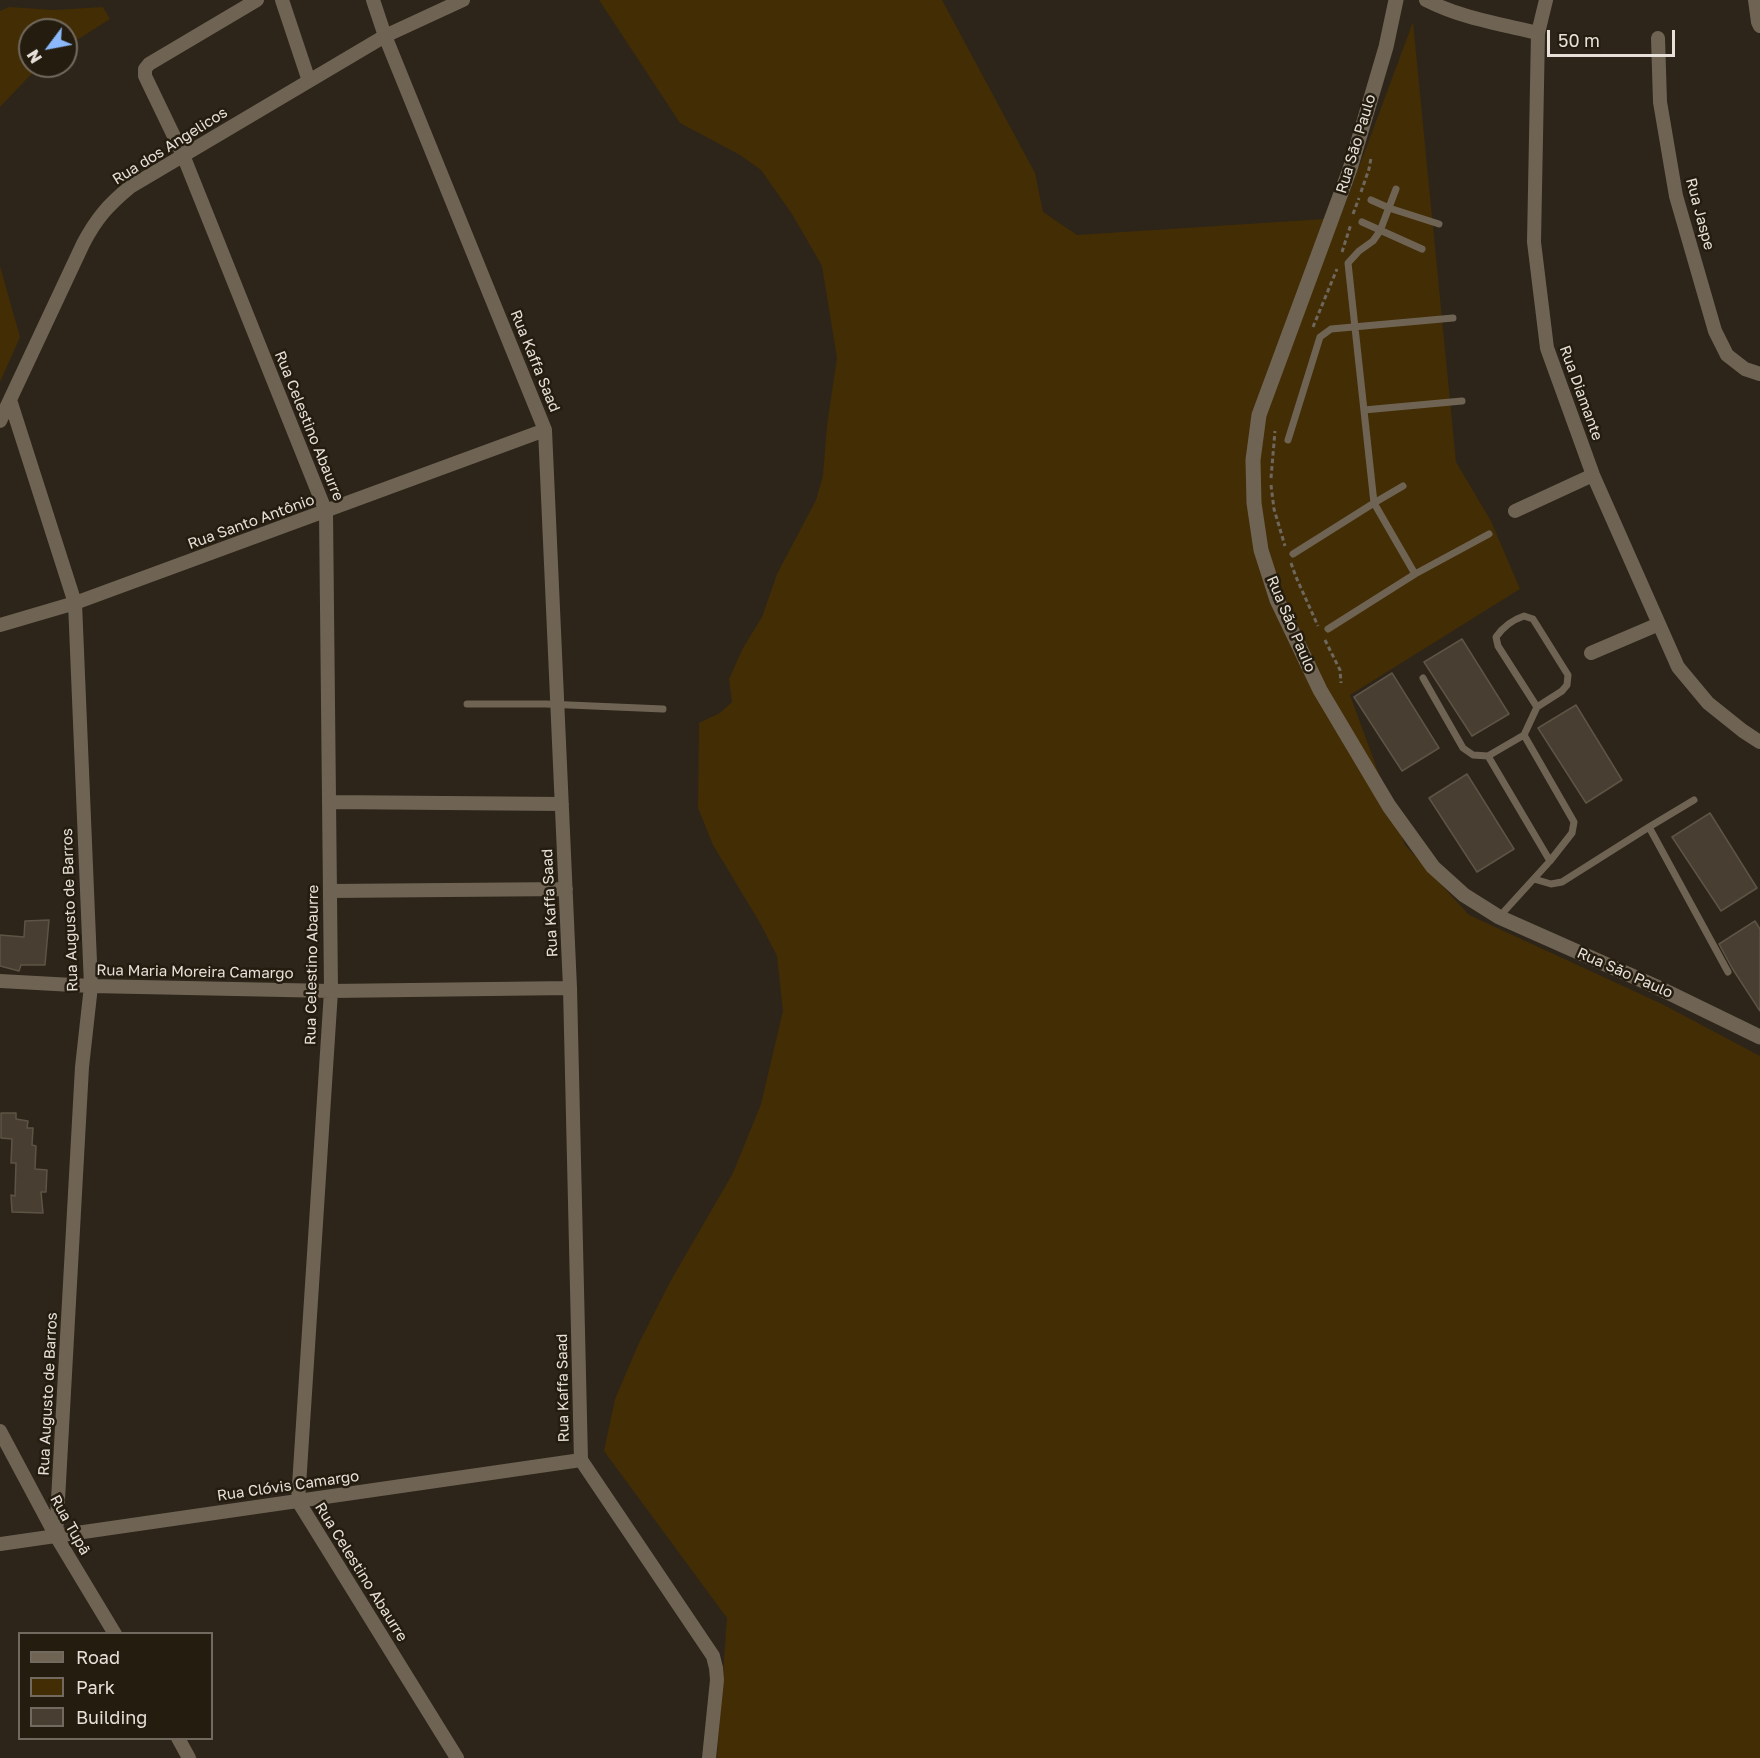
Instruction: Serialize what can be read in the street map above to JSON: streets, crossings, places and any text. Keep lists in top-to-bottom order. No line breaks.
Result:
{"streets":{"street":["Rua São Paulo","Rua dos Angelicos","Rua Jaspe","Rua Kaffa Saad","Rua Diamante","Rua Celestino Abaurre","Rua Santo Antônio","Rua Augusto de Barros","Rua Maria Moreira Camargo","Rua Clóvis Camargo","Rua Tupã"]},"crossings":[["Rua dos Angelicos","Rua Kaffa Saad"],["Rua dos Angelicos","Rua Celestino Abaurre"],["Rua dos Angelicos","Rua Augusto de Barros"],["Rua Kaffa Saad","Rua Santo Antônio"],["Rua Kaffa Saad","Rua Maria Moreira Camargo"],["Rua Kaffa Saad","Rua Clóvis Camargo"],["Rua Celestino Abaurre","Rua Santo Antônio"],["Rua Celestino Abaurre","Rua Maria Moreira Camargo"],["Rua Celestino Abaurre","Rua Clóvis Camargo"],["Rua Santo Antônio","Rua Augusto de Barros"],["Rua Augusto de Barros","Rua Maria Moreira Camargo"],["Rua Augusto de Barros","Rua Clóvis Camargo"],["Rua Augusto de Barros","Rua Tupã"],["Rua Clóvis Camargo","Rua Tupã"]],"legend":["Road","Park","Building"],"scale_bar":"50 m","north":"bottom left"}
